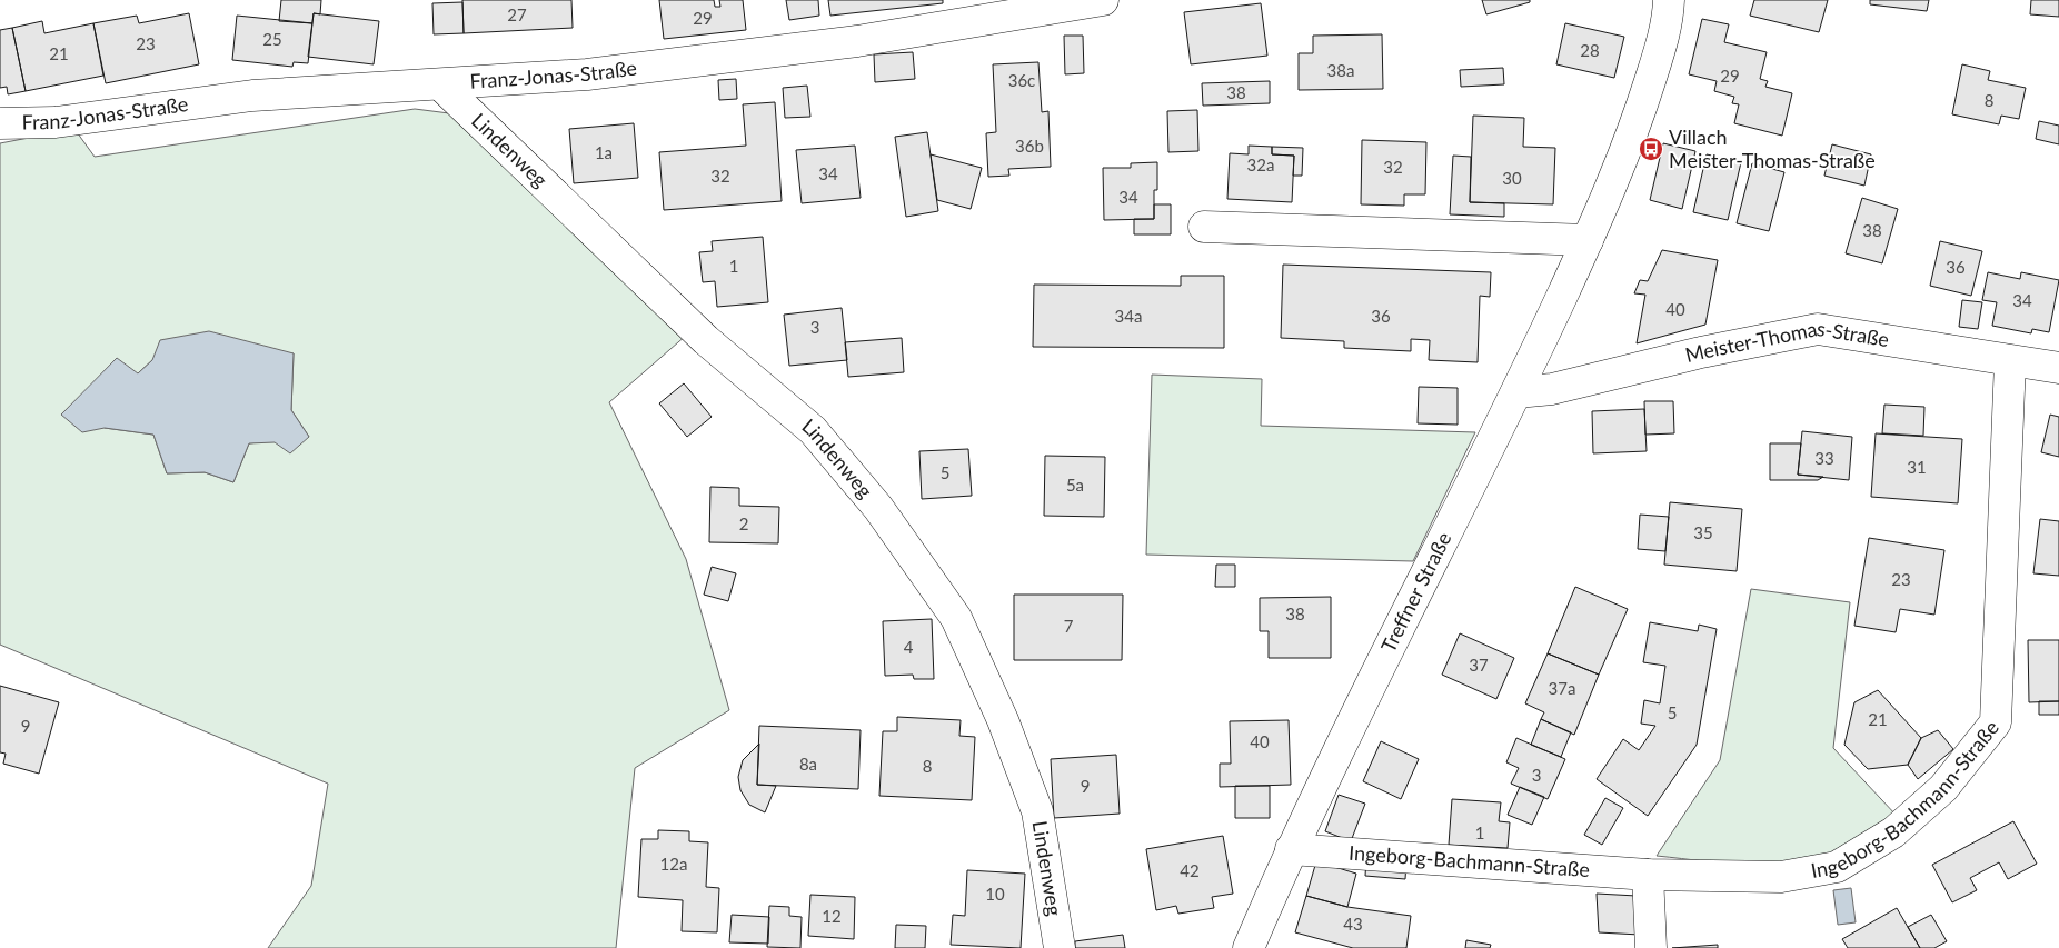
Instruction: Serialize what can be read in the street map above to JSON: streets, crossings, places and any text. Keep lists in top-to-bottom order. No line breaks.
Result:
{"streets":{"street":["Franz-Jonas-Straße","Lindenweg","Meister-Thomas-Straße","Treffner Straße","Ingeborg-Bachmann-Straße"]},"crossings":[["Franz-Jonas-Straße","Lindenweg"],["Meister-Thomas-Straße","Treffner Straße"],["Meister-Thomas-Straße","Ingeborg-Bachmann-Straße"],["Treffner Straße","Ingeborg-Bachmann-Straße"]],"places":{"bus stop":["Villach Meister-Thomas-Straße"]},"house_numbers":["27","29","25","23","28","21","38a","29","36c","38","8","36b","1a","32a","32","34","32","30","34","38","1","36","34","40","34a","36","3","33","31","5","5a","2","35","23","38","7","4","37","37a","5","21","9","40","8a","8","3","9","1","12a","42","10","12","43"]}
